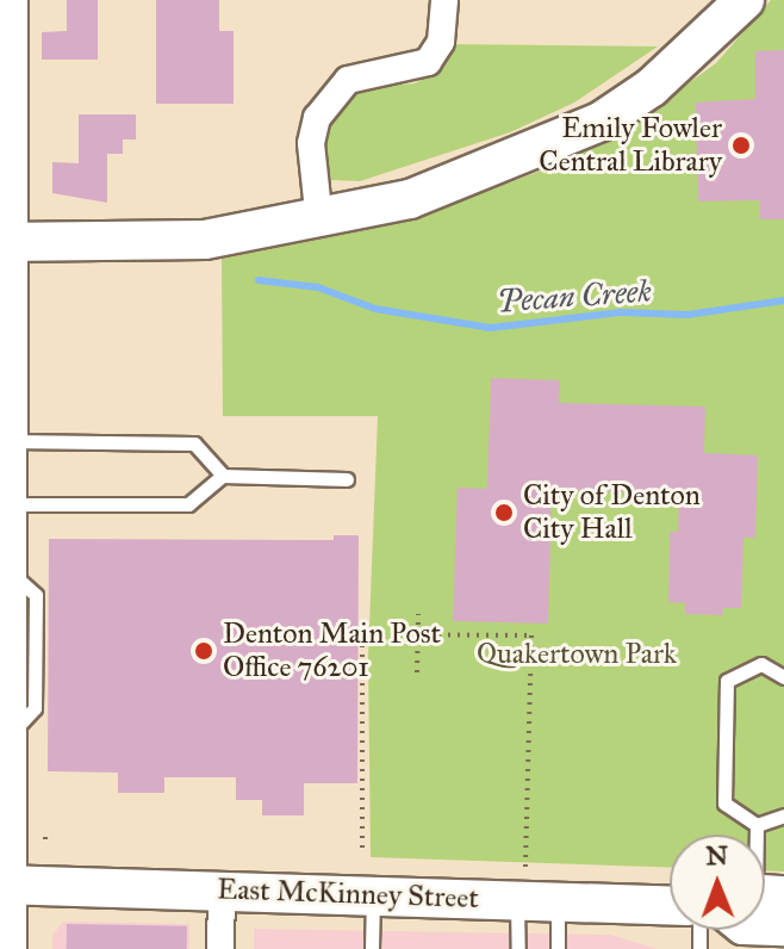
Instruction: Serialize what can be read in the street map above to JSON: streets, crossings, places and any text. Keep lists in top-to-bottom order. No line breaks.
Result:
{"streets":{"main road":["East McKinney Street"]},"water":["Pecan Creek"],"parks":["Quakertown Park"],"places":["Emily Fowler Central Library","City of Denton City Hall","Denton Main Post Office 76201"],"north":"top"}
